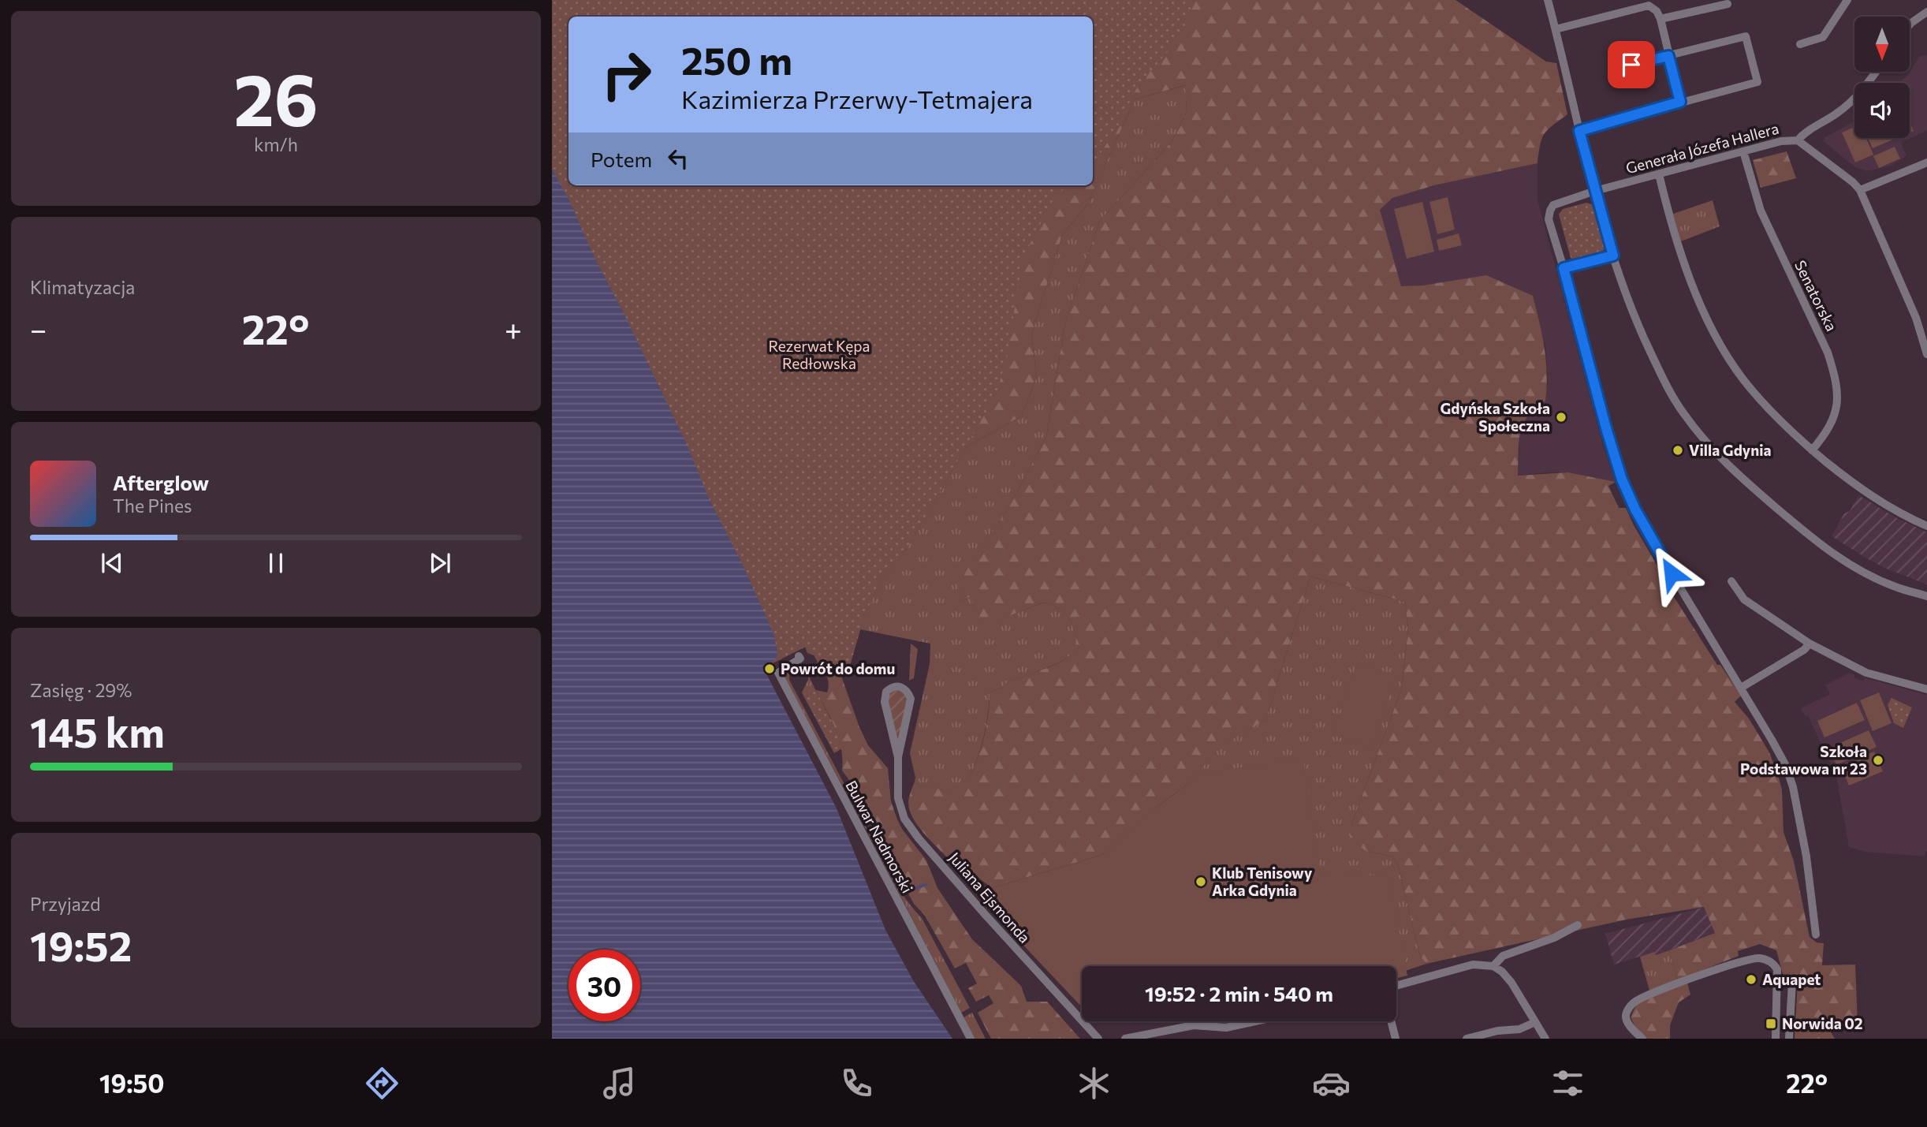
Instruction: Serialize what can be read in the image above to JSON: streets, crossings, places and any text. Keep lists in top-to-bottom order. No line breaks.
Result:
{"streets":{"street":["Generała Józefa Hallera","Senatorska","Bulwar Nadmorski","Juliana Ejsmonda"]},"crossings":[["Generała Józefa Hallera","Senatorska"]],"parks":["Rezerwat Kępa Redłowska"],"places":{"other":["Gdyńska Szkoła Społeczna","Villa Gdynia","Powrót do domu","Szkoła Podstawowa nr 23","Klub Tenisowy Arka Gdynia","Aquapet"],"transit":["Norwida 02"]},"north":"bottom","page":{"tile":[["26","km/h"],"Klimatyzacja",["Zasięg · 29%","145 km"],["Przyjazd","19:52"]],"turn":["250 m","Kazimierza Przerwy-Tetmajera"],"then":"Potem","heat":["−","22°","+"],"song":["Afterglow","The Pines"],"limit":"30","trip":"19:52 · 2 min · 540 m","tabs":["19:50","22°"]}}
